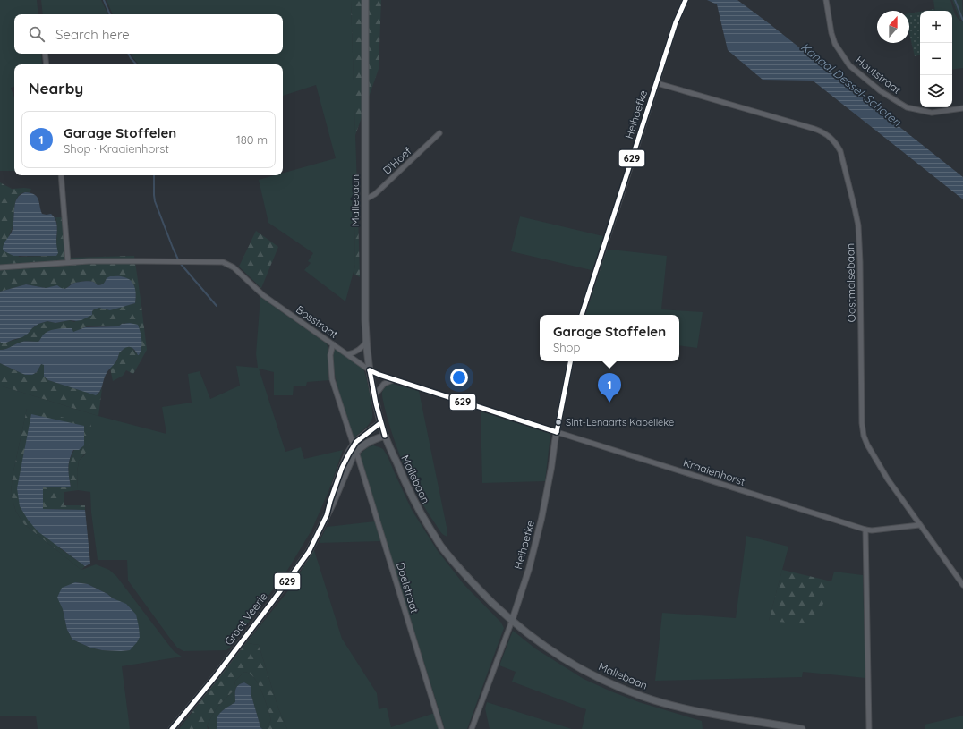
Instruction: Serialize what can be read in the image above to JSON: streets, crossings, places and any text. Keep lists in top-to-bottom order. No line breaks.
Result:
{"streets":{"main road":["Mallebaan","Groot Veerle"],"street":["Houtstraat","Heihoefke","D'Hoef","Oostmalsebaan","Bosstraat","Kraaienhorst","Doelstraat"]},"crossings":[["Heihoefke","Mallebaan"],["Heihoefke","Oostmalsebaan"],["Heihoefke","Bosstraat"],["Heihoefke","Kraaienhorst"],["D'Hoef","Mallebaan"],["Mallebaan","Bosstraat"],["Mallebaan","Groot Veerle"],["Oostmalsebaan","Kraaienhorst"],["Bosstraat","Kraaienhorst"],["Bosstraat","Doelstraat"],["Doelstraat","Groot Veerle"]],"water":["Kanaal Dessel-Schoten"],"places":["Sint-Lenaarts Kapelleke"],"lines":["transit line 629"],"north":"top","page":{"map_buttons":["+","−"],"search":"Search here","heading":"Nearby","list":[{"mark":"1","name":"Garage Stoffelen","note":"Shop · Kraaienhorst","value":"180 m"}],"popup":["Garage Stoffelen","Shop"],"pins":"1"}}
